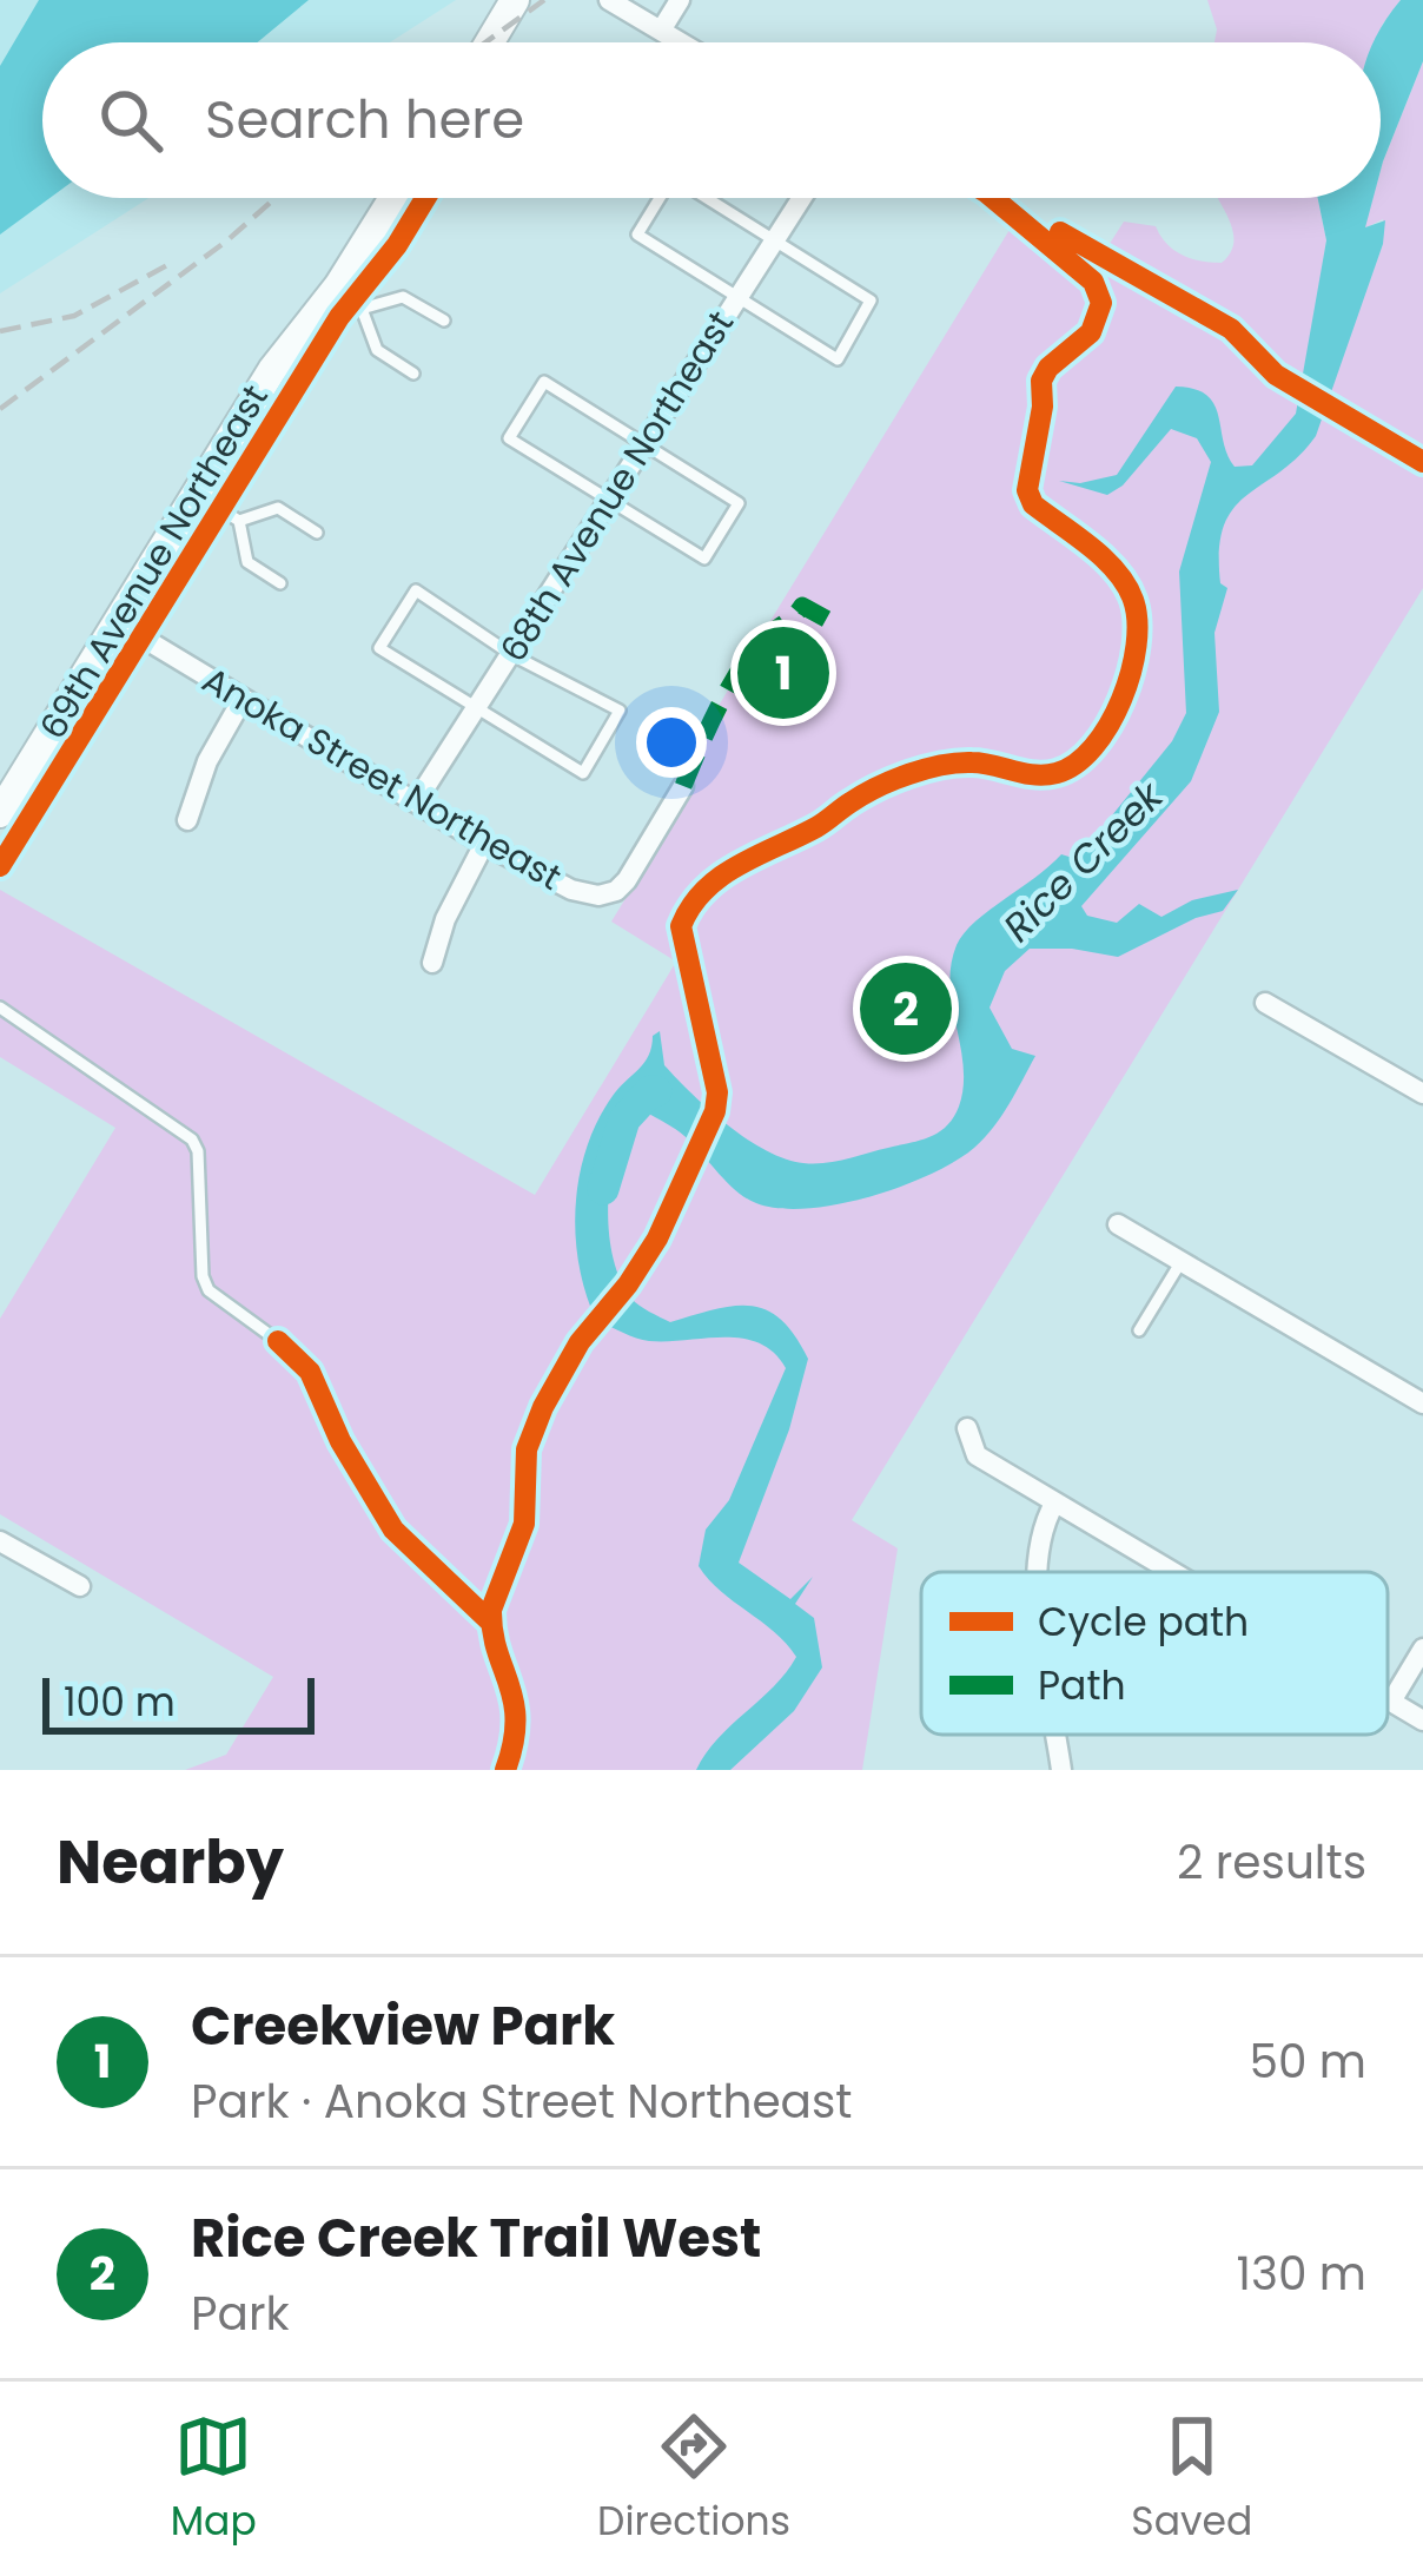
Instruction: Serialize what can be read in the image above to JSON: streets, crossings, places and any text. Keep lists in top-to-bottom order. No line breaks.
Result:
{"streets":{"street":["68th Avenue Northeast","69th Avenue Northeast","Anoka Street Northeast"]},"crossings":[["68th Avenue Northeast","Anoka Street Northeast"],["69th Avenue Northeast","Anoka Street Northeast"]],"water":["Rice Creek"],"legend":["Cycle path","Path"],"scale_bar":"100 m","page":{"search":"Search here","pins":["1","2"],"scale":"100 m","heading":["Nearby","2 results"],"list":[{"mark":"1","name":"Creekview Park","note":"Park · Anoka Street Northeast","value":"50 m"},{"mark":"2","name":"Rice Creek Trail West","note":"Park","value":"130 m"}],"nav":["Map","Directions","Saved"]}}
